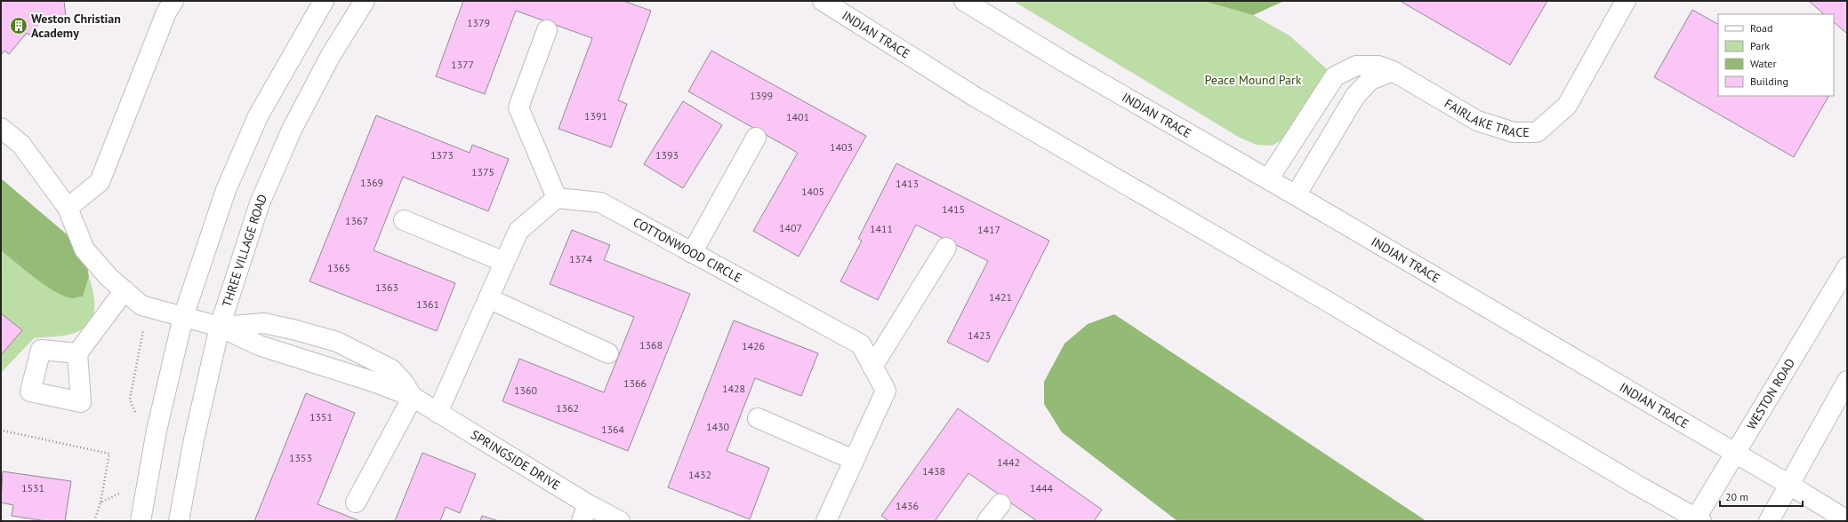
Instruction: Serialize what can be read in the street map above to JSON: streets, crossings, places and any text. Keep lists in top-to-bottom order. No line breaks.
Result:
{"streets":{"street":["INDIAN TRACE","FAIRLAKE TRACE","COTTONWOOD CIRCLE","THREE VILLAGE ROAD","WESTON ROAD","SPRINGSIDE DRIVE"]},"crossings":[["INDIAN TRACE","FAIRLAKE TRACE"],["INDIAN TRACE","WESTON ROAD"],["THREE VILLAGE ROAD","SPRINGSIDE DRIVE"]],"parks":["Peace Mound Park"],"places":{"building":["Weston Christian Academy"]},"house_numbers":["1379","1377","1399","1391","1401","1403","1373","1393","1375","1369","1413","1405","1415","1367","1407","1411","1417","1374","1365","1363","1421","1361","1423","1368","1426","1366","1428","1360","1362","1351","1430","1364","1353","1442","1438","1432","1531","1444","1436"],"legend":["Road","Park","Water","Building"],"scale_bar":"20 m"}
